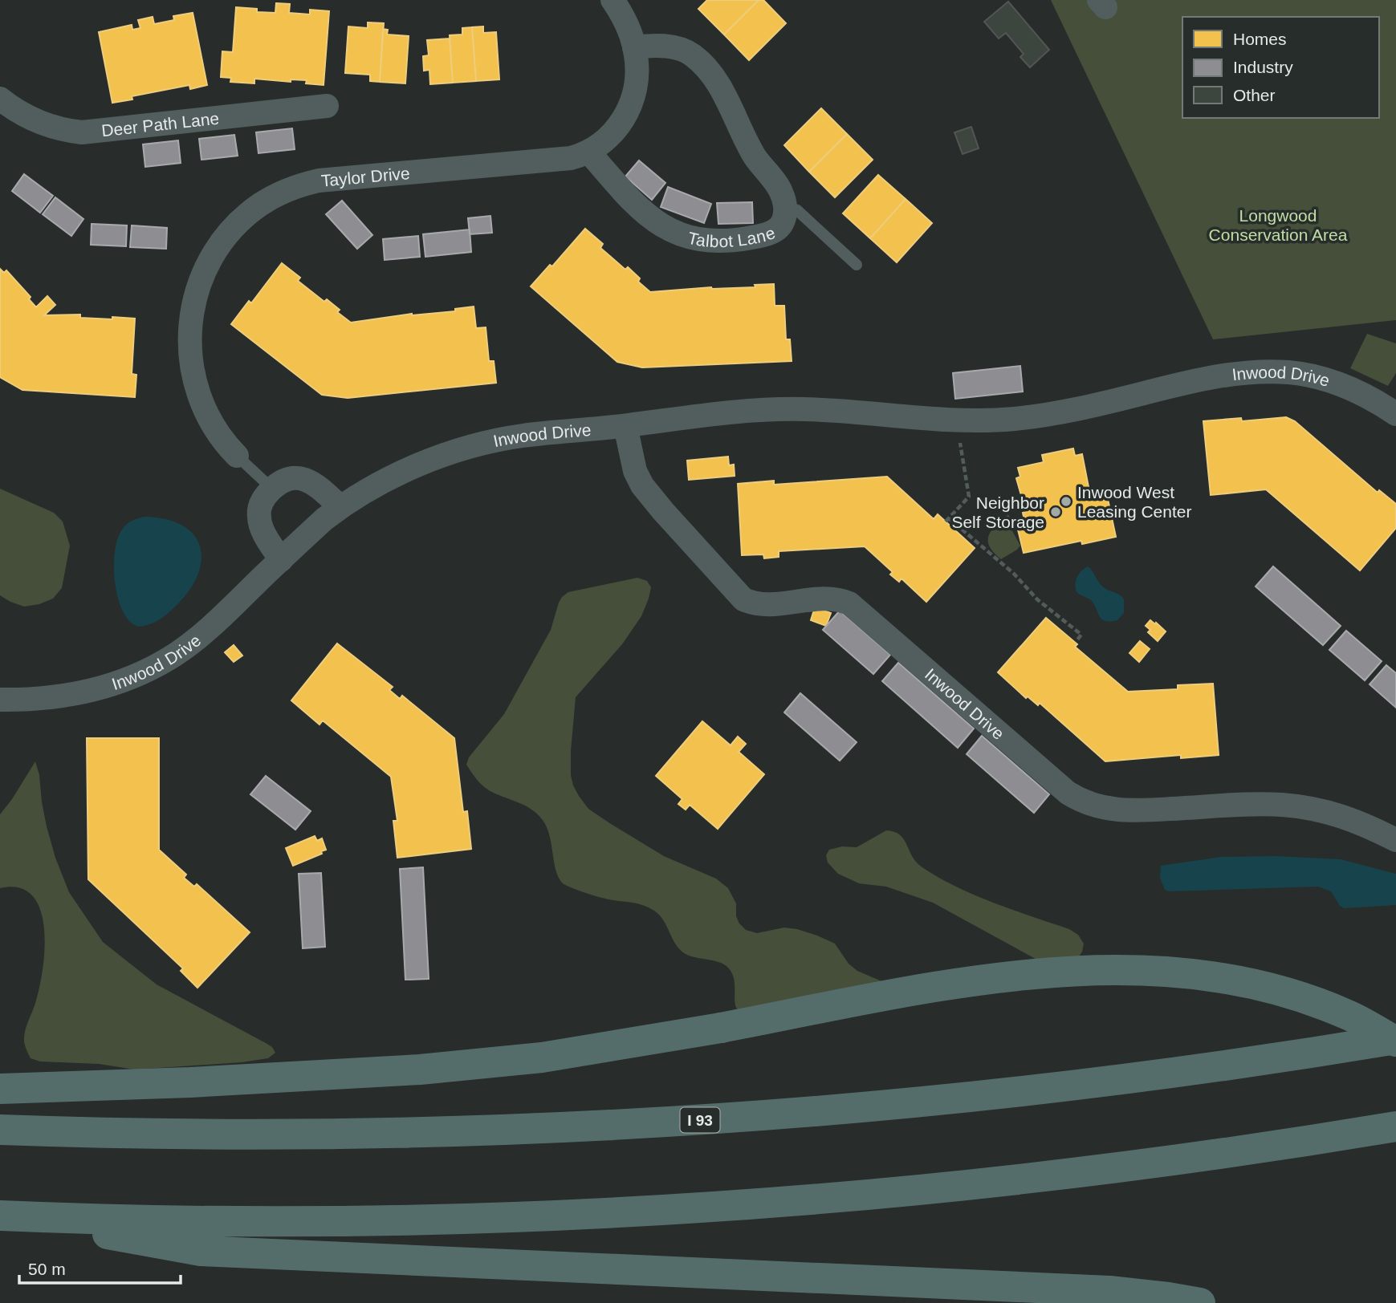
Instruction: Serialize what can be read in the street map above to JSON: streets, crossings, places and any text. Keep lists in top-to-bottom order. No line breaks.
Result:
{"streets":{"highway":["I 93"],"street":["Deer Path Lane","Taylor Drive","Talbot Lane","Inwood Drive"]},"crossings":[["Taylor Drive","Talbot Lane"]],"parks":["Longwood Conservation Area"],"places":["Inwood West Leasing Center","Neighbor Self Storage"],"legend":["Homes","Industry","Other"],"scale_bar":"50 m"}
